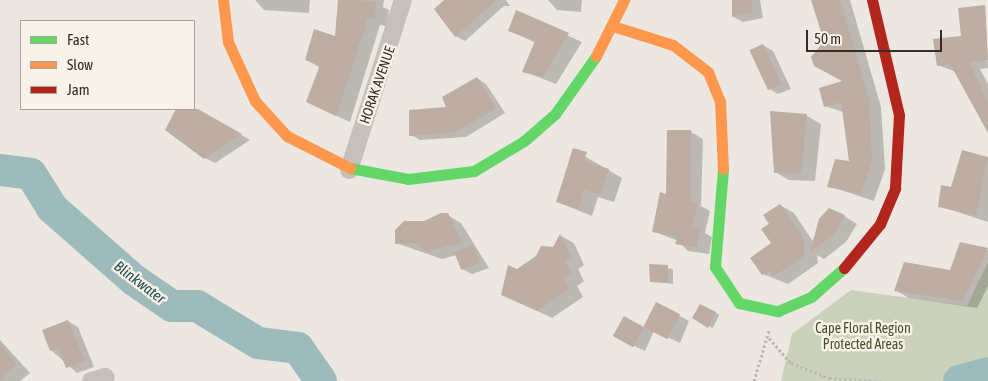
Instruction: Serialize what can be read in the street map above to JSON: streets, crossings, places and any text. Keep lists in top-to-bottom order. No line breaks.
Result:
{"streets":{"street":["HORAK AVENUE"]},"water":["Blinkwater"],"parks":["Cape Floral Region Protected Areas"],"legend":["Fast","Slow","Jam"],"scale_bar":"50 m"}
